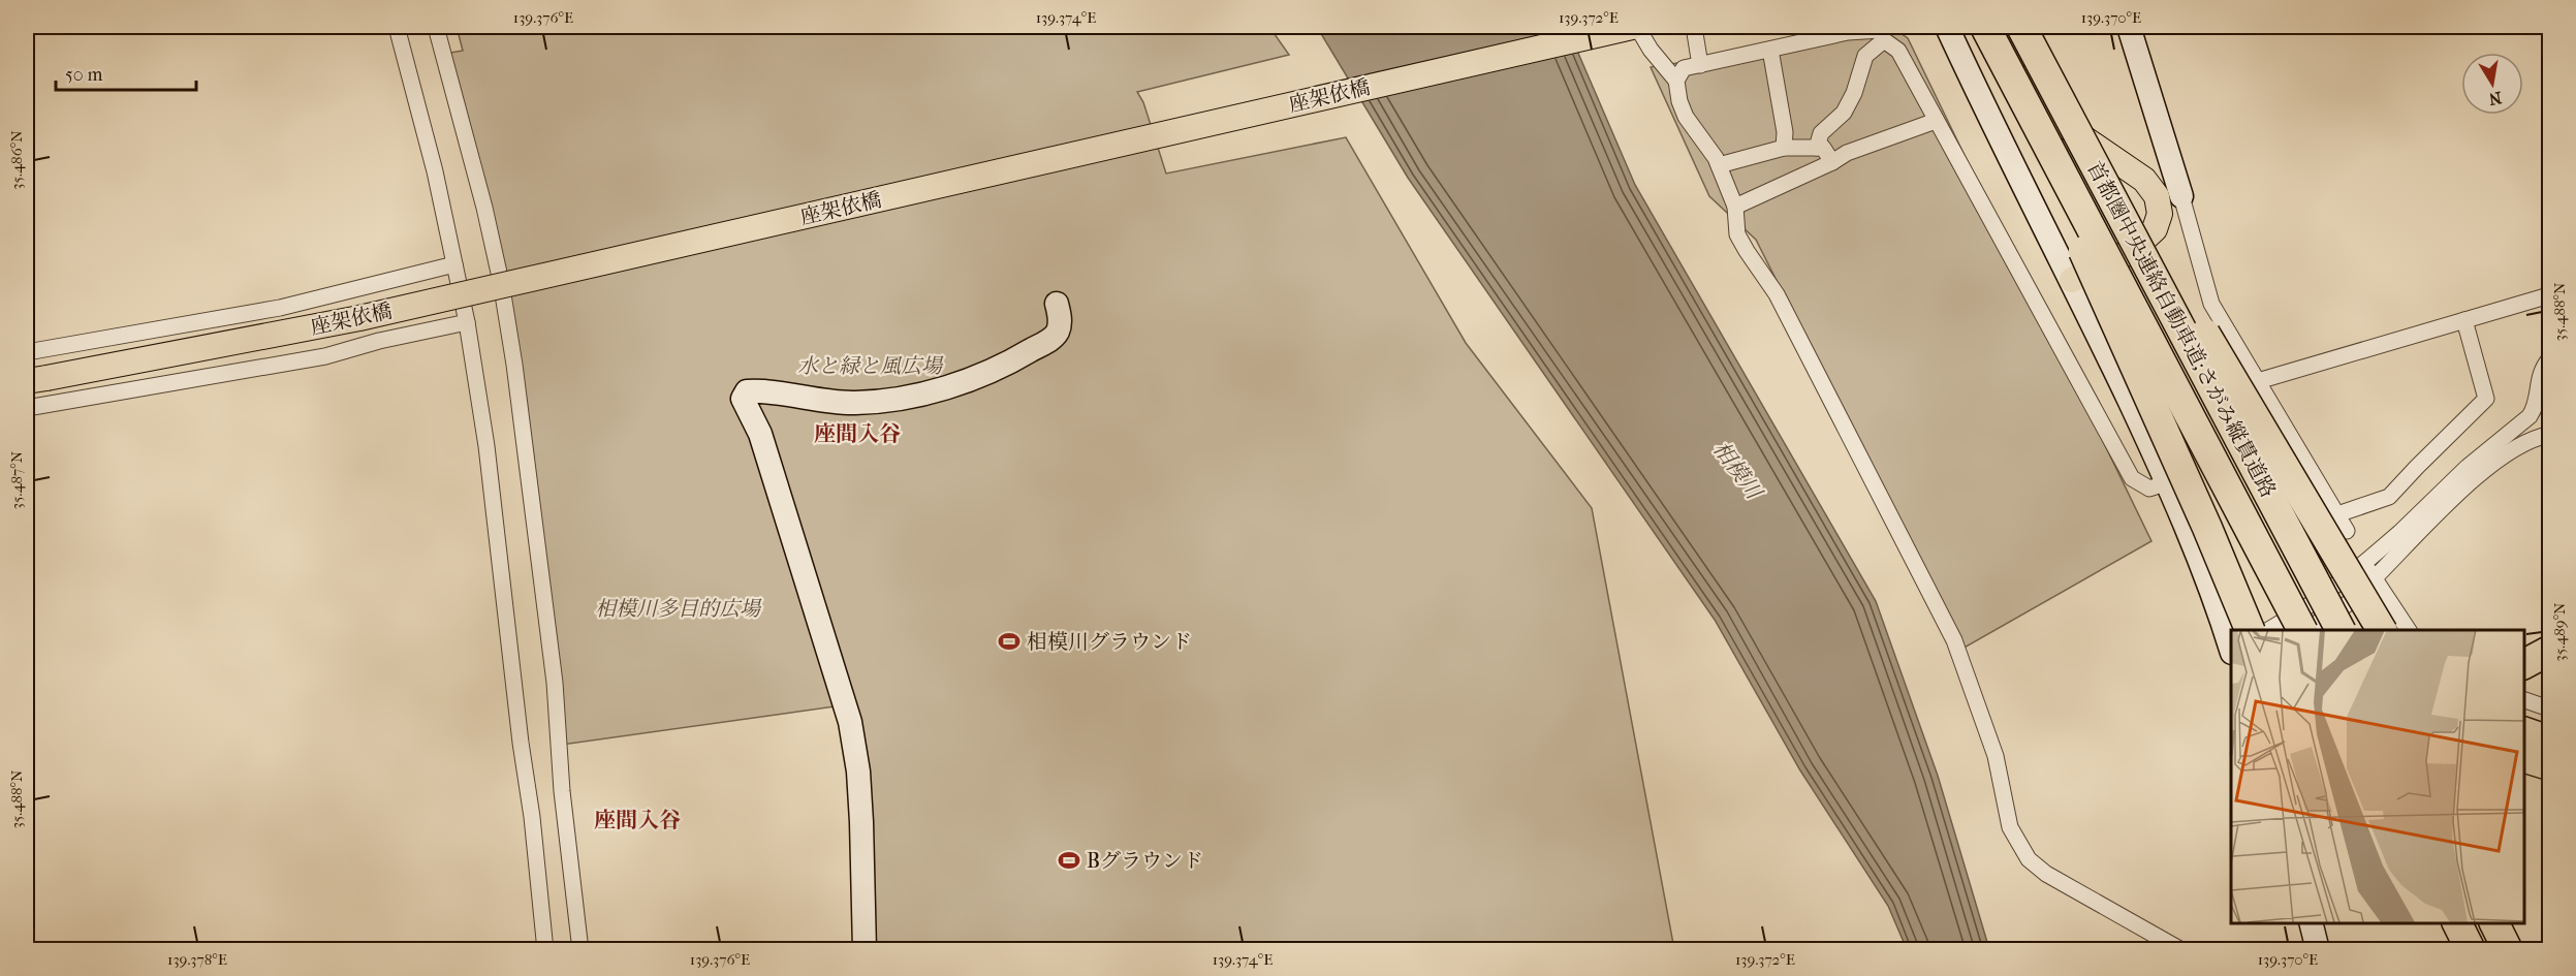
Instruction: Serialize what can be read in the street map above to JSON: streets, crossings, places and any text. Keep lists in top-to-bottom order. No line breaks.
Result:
{"streets":{"highway":["首都圏中央連絡自動車道;さがみ縦貫道路"],"main road":["座架依橋"]},"districts":["座間入谷","座間入谷"],"water":["相模川"],"parks":["水と緑と風広場","相模川多目的広場"],"places":{"sports":["相模川グラウンド","Bグラウンド"]},"scale_bar":"50 m","north":"bottom","coordinates":["139.376°E","139.374°E","139.372°E","139.370°E","35.486°N","35.488°N","35.487°N","35.489°N","139.378°E"]}
